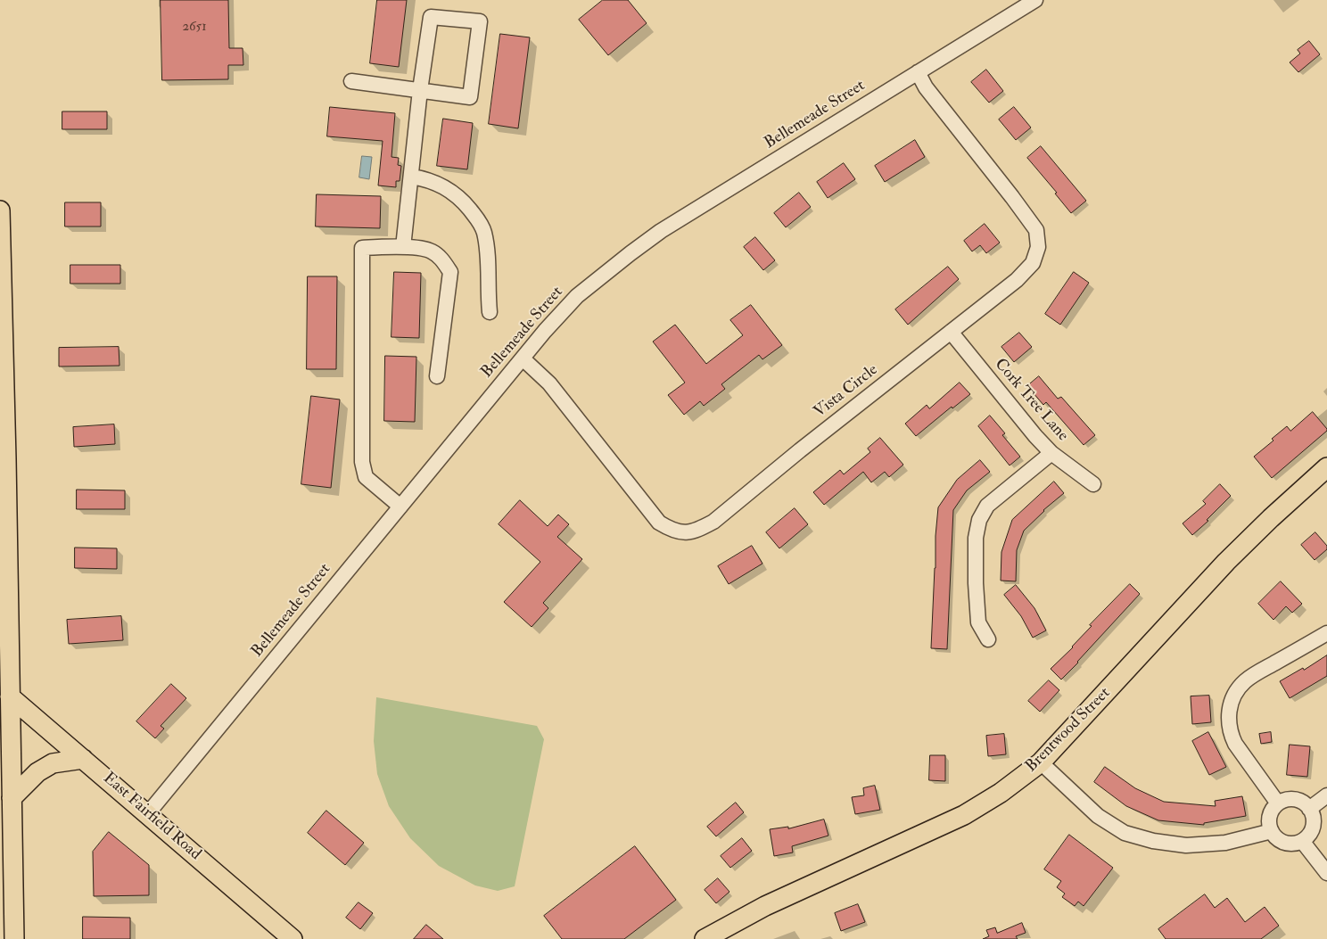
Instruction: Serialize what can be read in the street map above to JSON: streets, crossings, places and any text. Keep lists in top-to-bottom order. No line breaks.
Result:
{"streets":{"main road":["Brentwood Street","East Fairfield Road"],"street":["Bellemeade Street","Vista Circle","Cork Tree Lane"]},"crossings":[["Bellemeade Street","Vista Circle"],["Bellemeade Street","East Fairfield Road"],["Vista Circle","Cork Tree Lane"]],"house_numbers":["2651"]}
